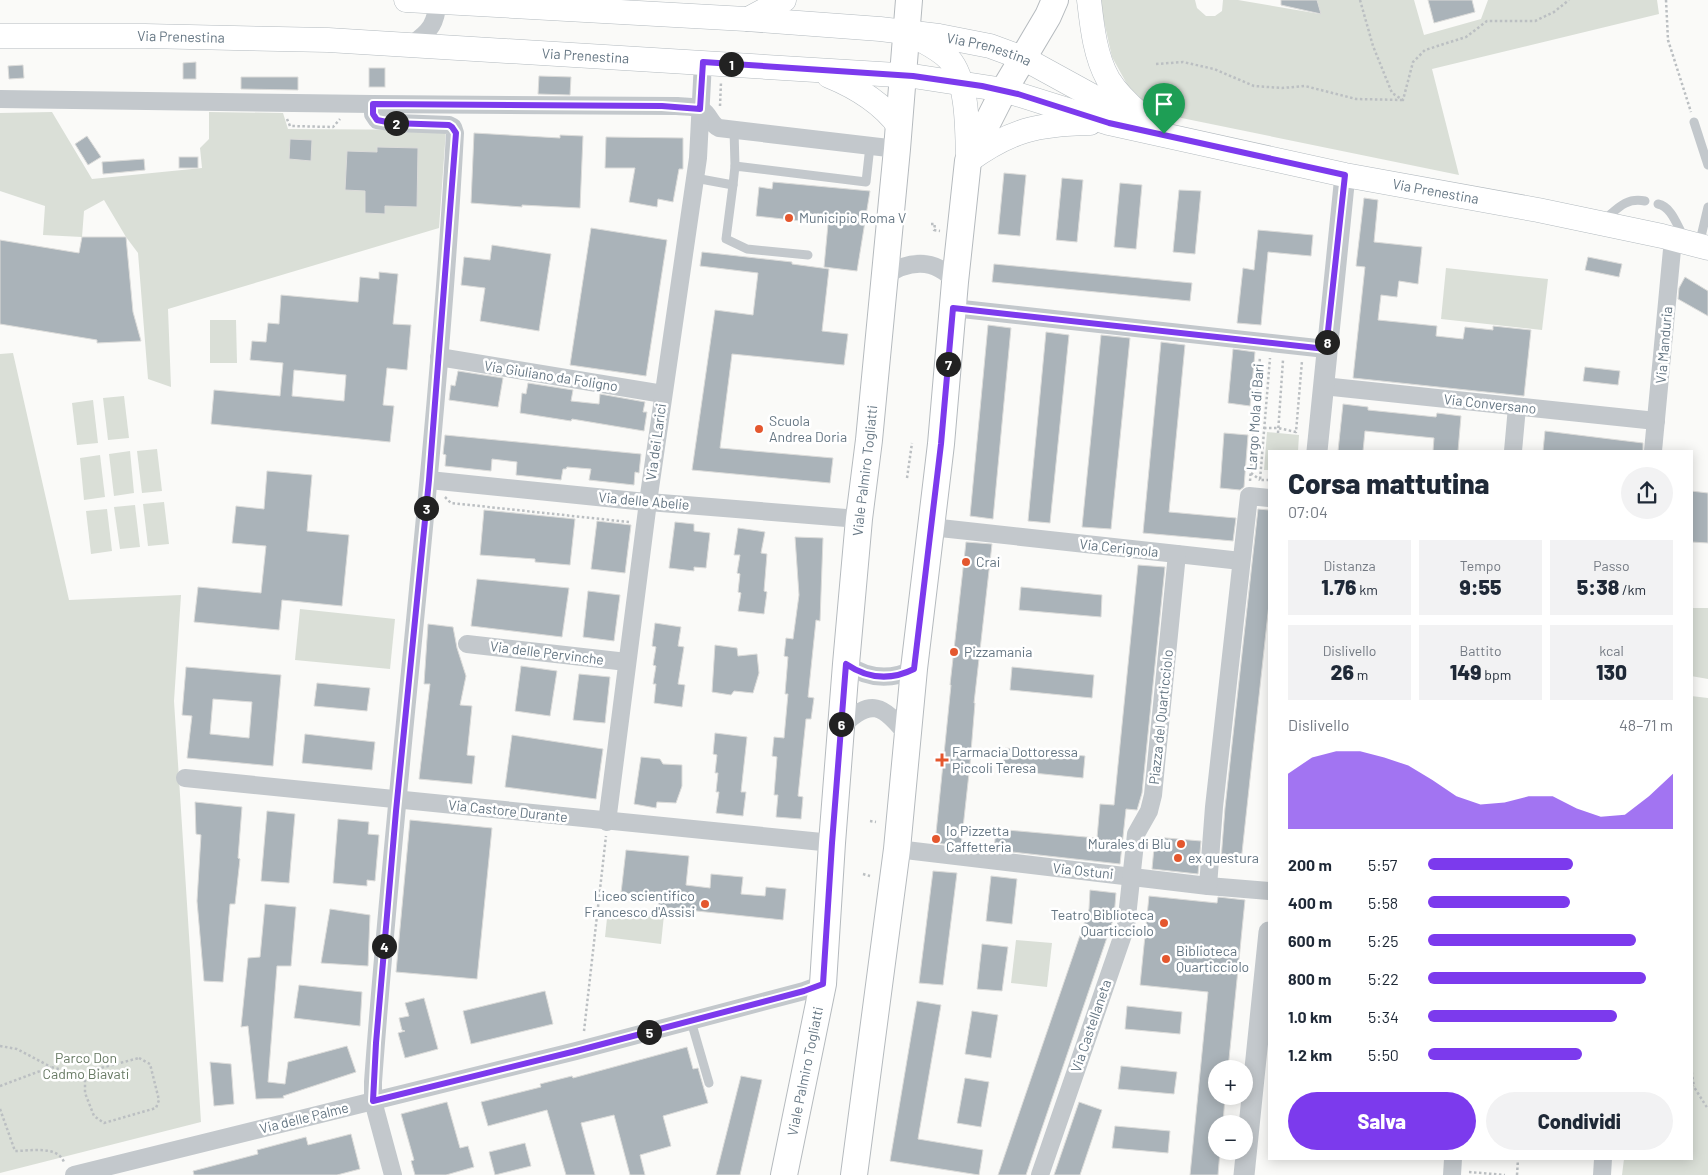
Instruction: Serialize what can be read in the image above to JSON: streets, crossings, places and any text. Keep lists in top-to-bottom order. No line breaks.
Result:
{"streets":{"main road":["Via Prenestina","Viale Palmiro Togliatti"],"street":["Via Manduria","Via Giuliano da Foligno","Via Conversano","Via dei Larici","Via delle Abelie","Via Cerignola","Via delle Pervinche","Piazza del Quarticciolo","Via Castore Durante","Via Ostuni","Via Castellaneta","Via delle Palme"],"path":["Largo Mola di Bari"]},"crossings":[["Via Prenestina","Via Manduria"],["Via Prenestina","Via dei Larici"],["Via Prenestina","Viale Palmiro Togliatti"],["Via Manduria","Via Conversano"],["Via Giuliano da Foligno","Via dei Larici"],["Via dei Larici","Via delle Abelie"],["Via dei Larici","Via delle Pervinche"],["Via dei Larici","Via Castore Durante"],["Viale Palmiro Togliatti","Via delle Abelie"],["Viale Palmiro Togliatti","Via Castore Durante"],["Viale Palmiro Togliatti","Via delle Palme"],["Via Cerignola","Piazza del Quarticciolo"],["Piazza del Quarticciolo","Via Ostuni"],["Piazza del Quarticciolo","Via Castellaneta"],["Via Ostuni","Via Castellaneta"]],"parks":["Parco Don Cadmo Biavati"],"places":{"other":["Municipio Roma V","Scuola Andrea Doria","Crai","Pizzamania","Io Pizzetta Caffetteria","Murales di Blu","ex questura","Liceo scientifico Francesco d'Assisi","Teatro Biblioteca Quarticciolo","Biblioteca Quarticciolo"],"health":["Farmacia Dottoressa Piccoli Teresa"]},"page":{"pins":["1","2","8","7","3","6","4","5"],"heading":["Corsa mattutina","07:04"],"stats":[["Distanza","1.76 km"],["Tempo","9:55"],["Passo","5:38 /km"],["Dislivello","26 m"],["Battito","149 bpm"],["kcal","130"]],"chart":["Dislivello","48–71 m"],"list":[{"name":"200 m","note":"5:57"},{"name":"400 m","note":"5:58"},{"name":"600 m","note":"5:25"},{"name":"800 m","note":"5:22"},{"name":"1.0 km","note":"5:34"},{"name":"1.2 km","note":"5:50"}],"map_buttons":["+","−"],"buttons":["Salva","Condividi"]}}
